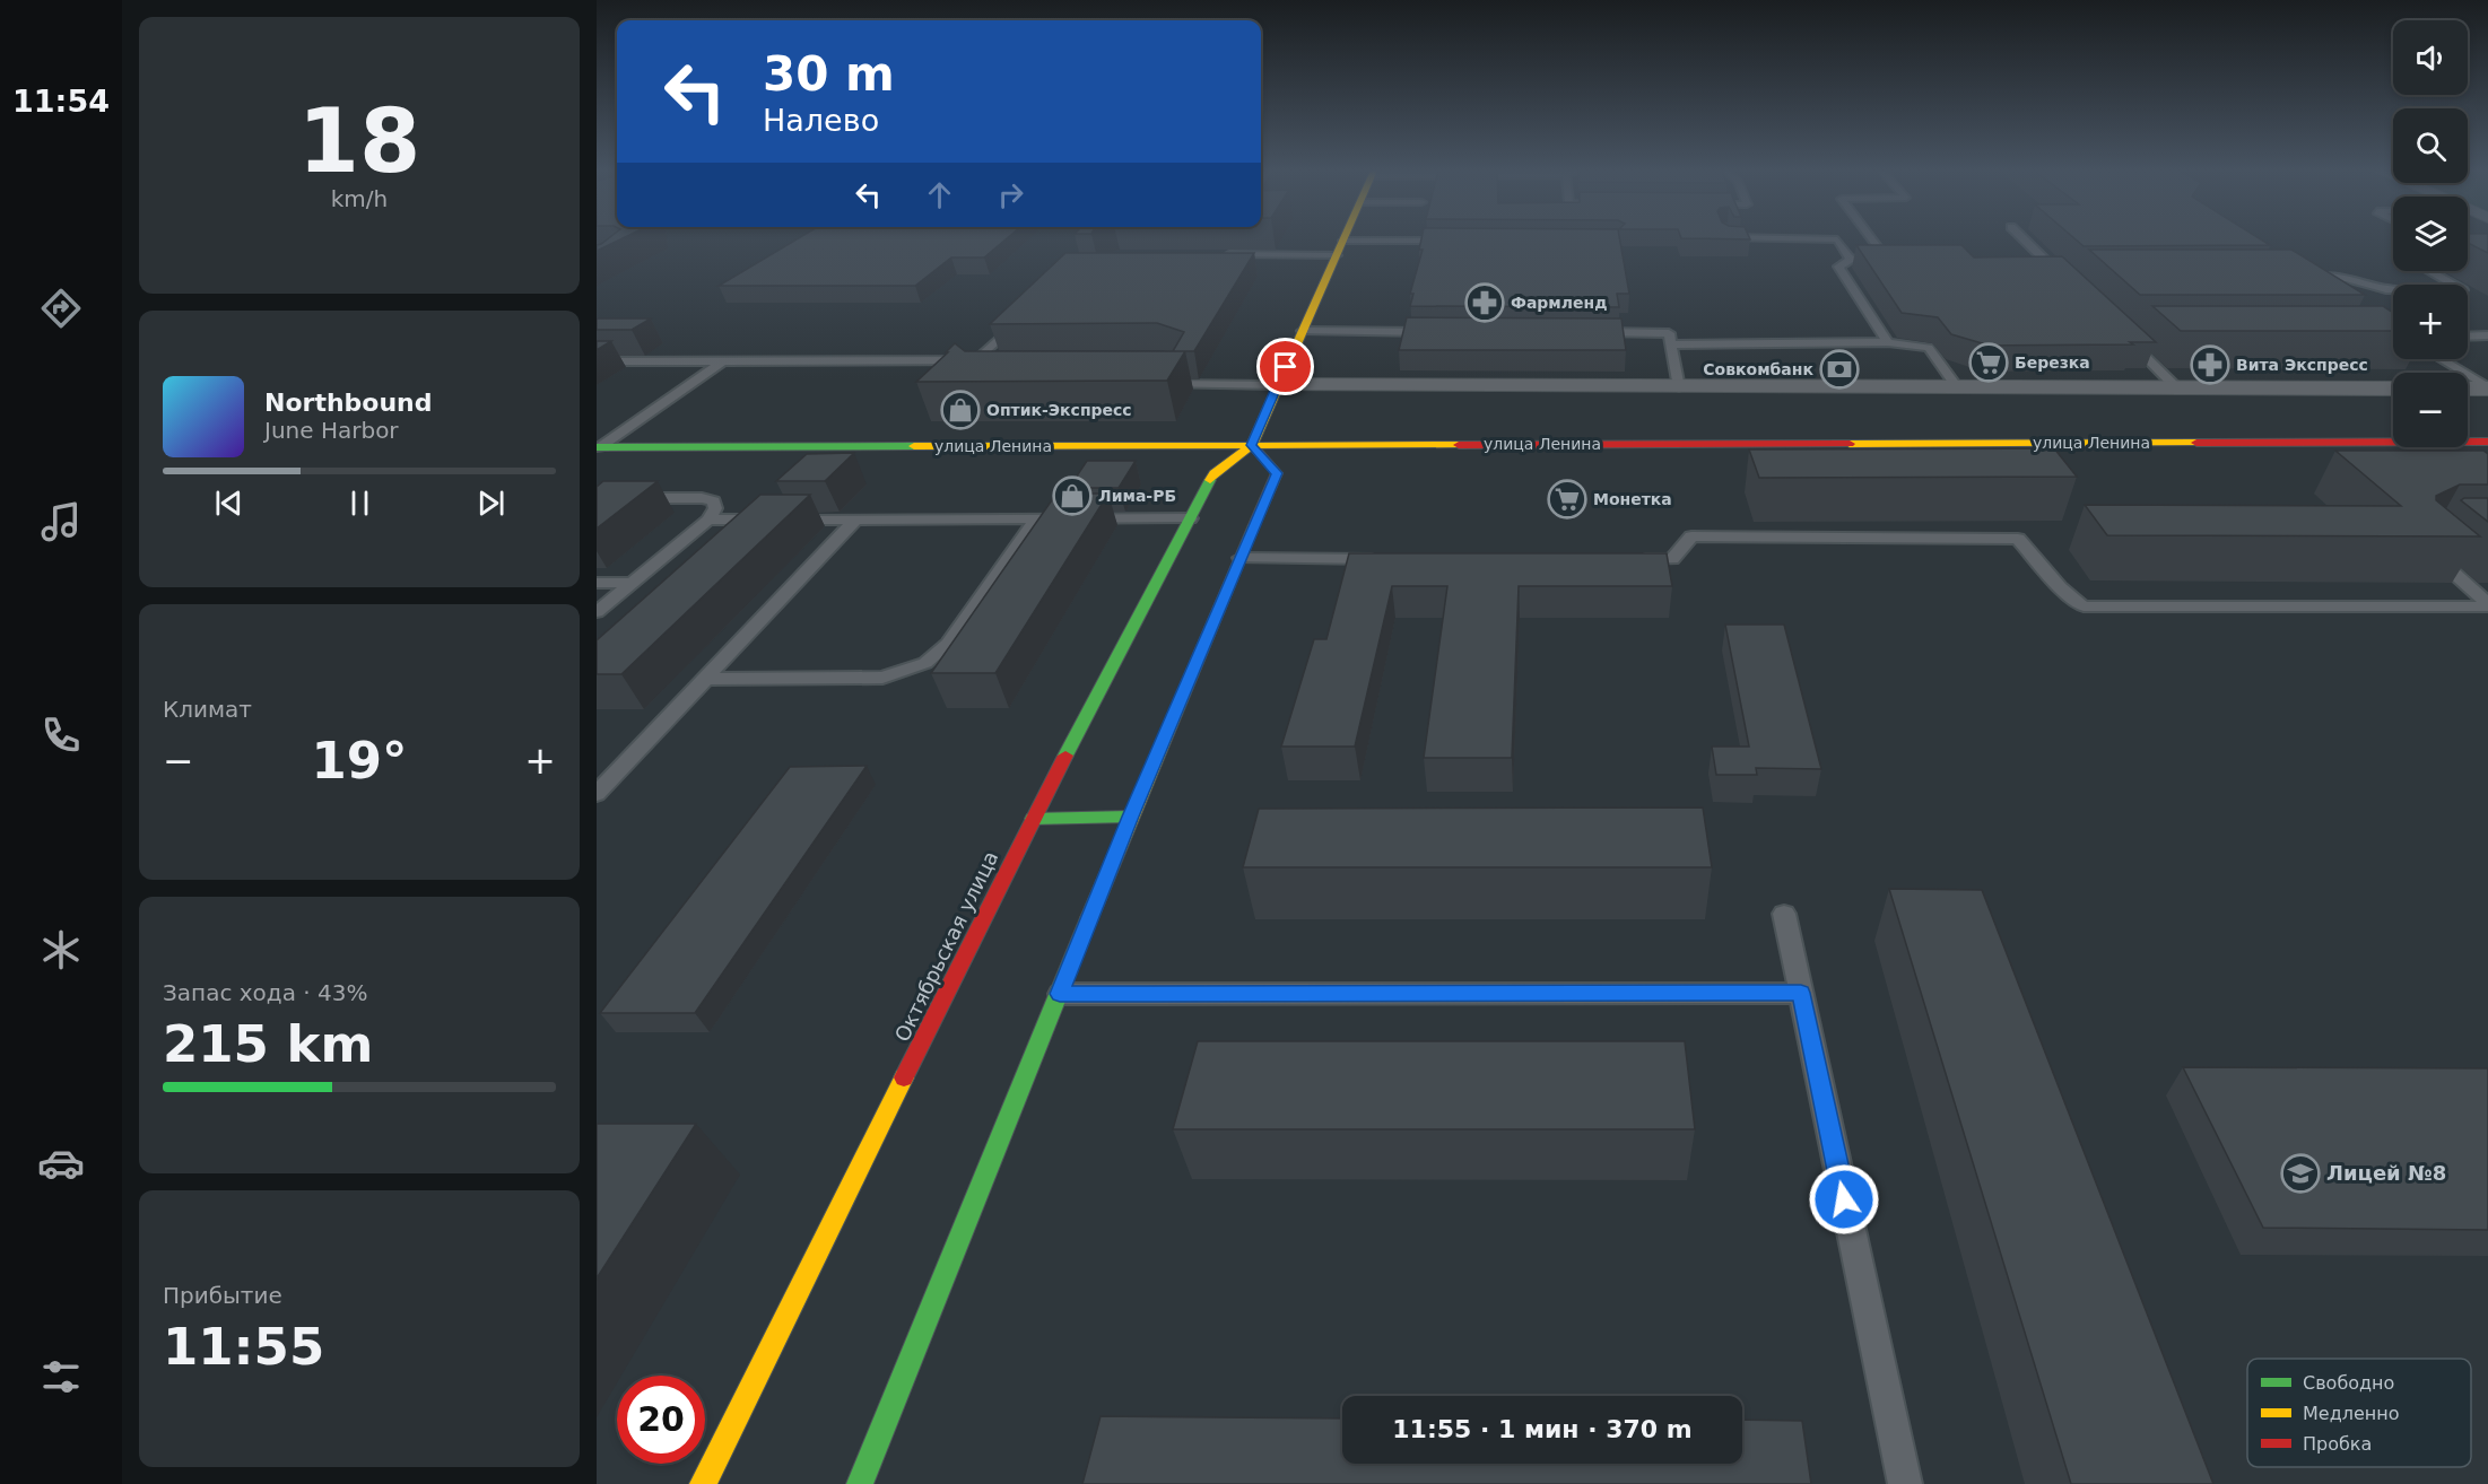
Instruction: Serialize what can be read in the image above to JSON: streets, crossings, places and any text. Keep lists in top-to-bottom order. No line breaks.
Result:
{"streets":{"street":["улица Ленина","Октябрьская улица"]},"crossings":[["улица Ленина","Октябрьская улица"]],"places":{"pharmacy":["Фармленд","Вита Экспресс"],"supermarket":["Березка","Монетка"],"bank":["Совкомбанк"],"shop":["Оптик-Экспресс","Лима-РБ"],"school or university":["Лицей №8"]},"legend":["Свободно","Медленно","Пробка"],"page":{"tabs":"11:54","tile":[["18","km/h"],"Климат",["Запас хода · 43%","215 km"],["Прибытие","11:55"]],"map_buttons":["+","−"],"turn":["30 m","Налево"],"song":["Northbound","June Harbor"],"heat":["−","19°","+"],"limit":"20","trip":"11:55 · 1 мин · 370 m"}}
